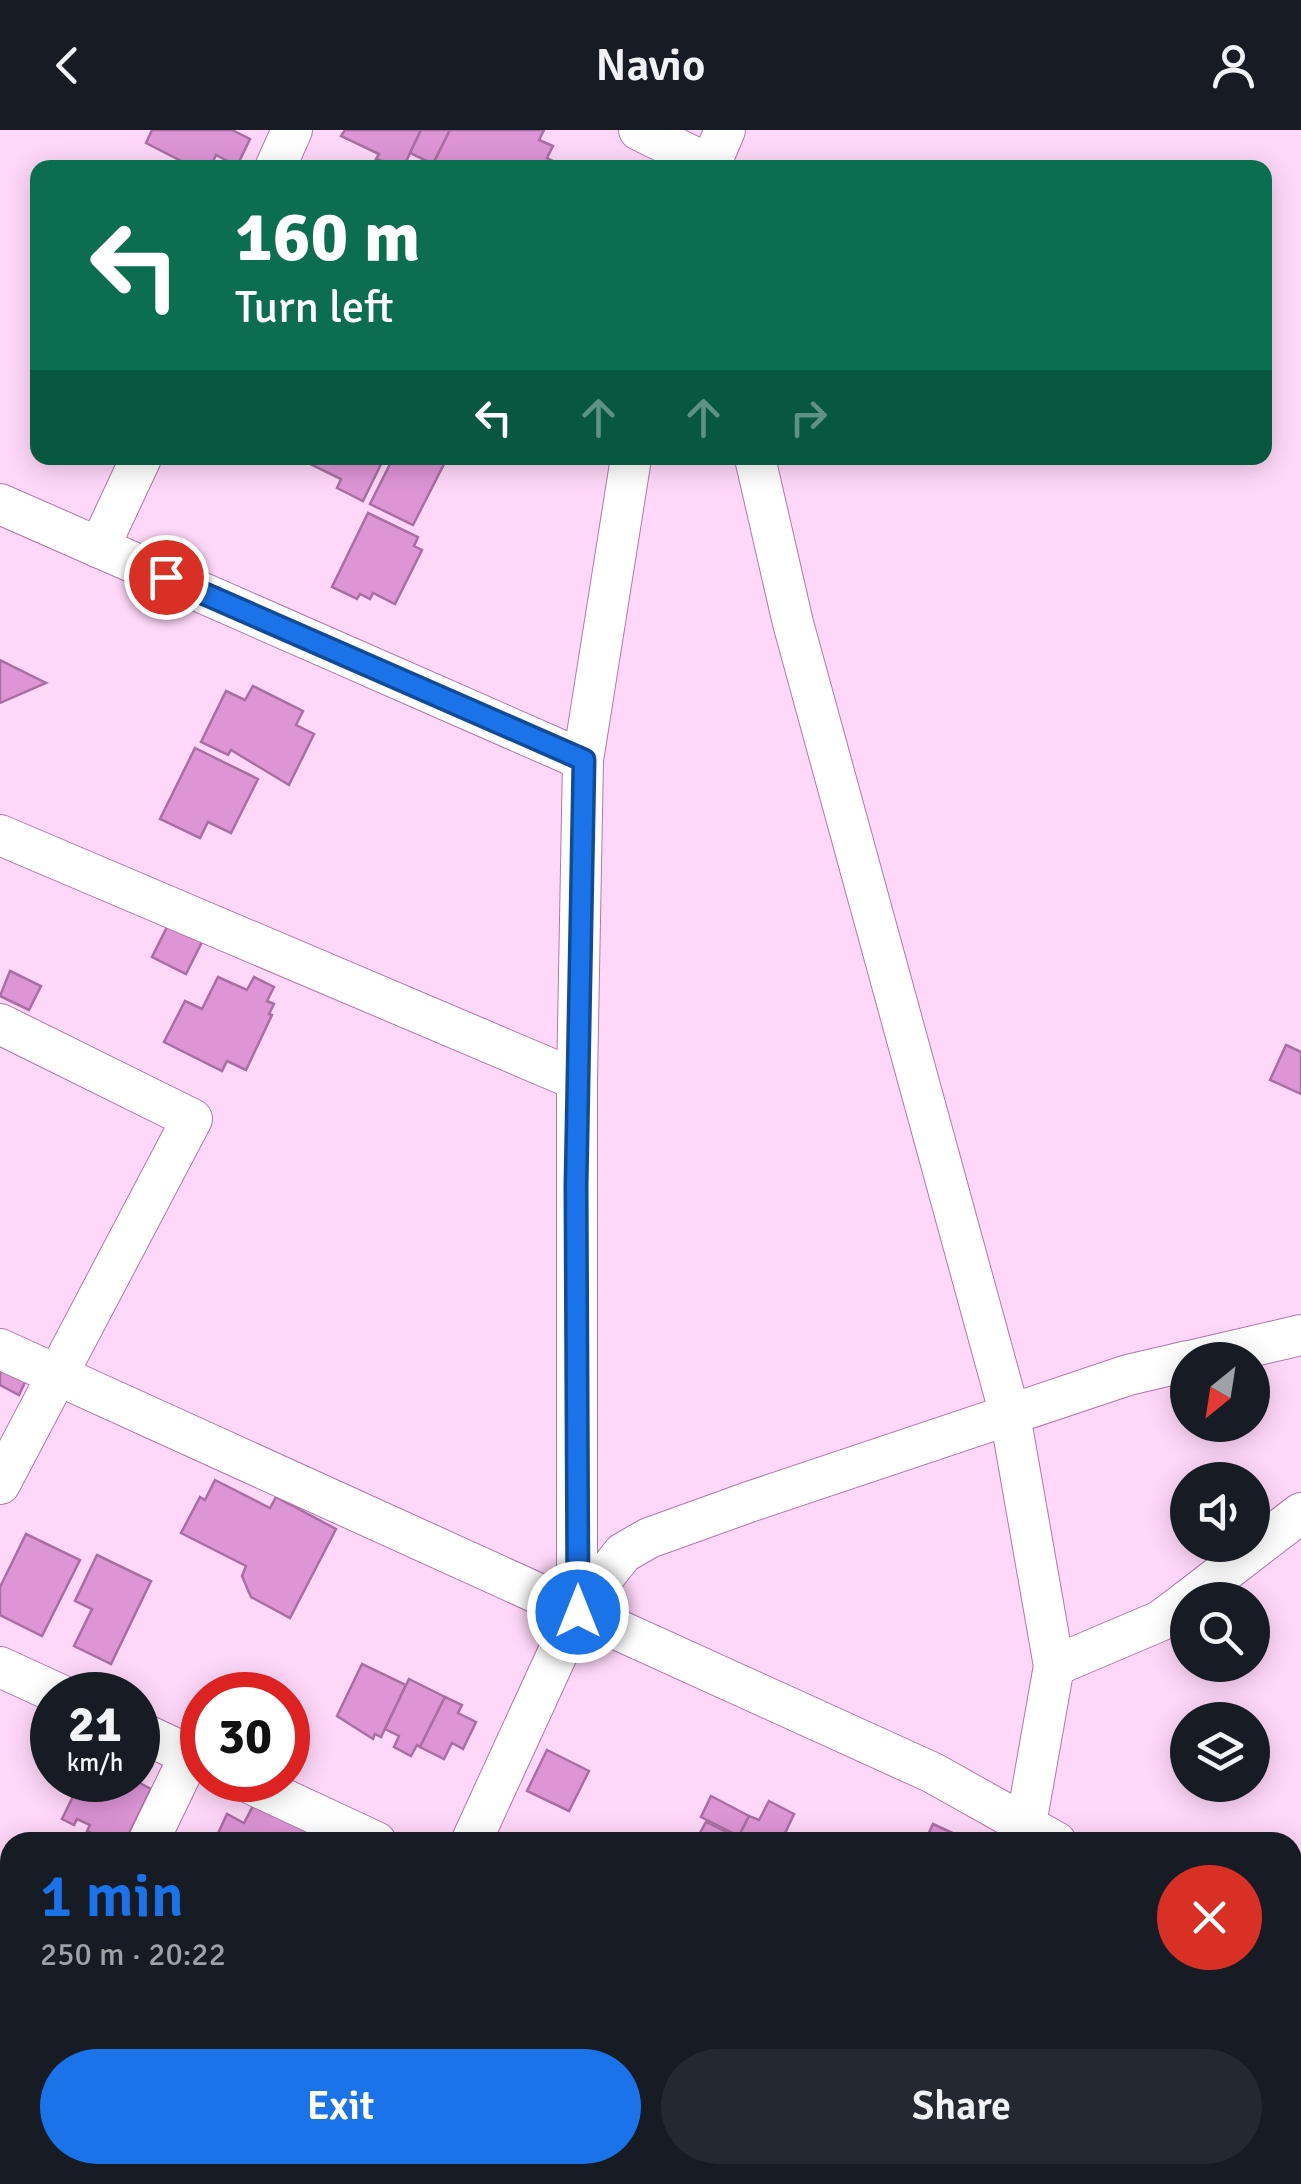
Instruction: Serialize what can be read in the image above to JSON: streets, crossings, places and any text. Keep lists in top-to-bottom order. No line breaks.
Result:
{"north":"bottom left","page":{"header":"Navio","turn":["160 m","Turn left"],"speed":"21 km/h","limit":"30","heading":["1 min","250 m · 20:22"],"buttons":["Exit","Share"]}}
